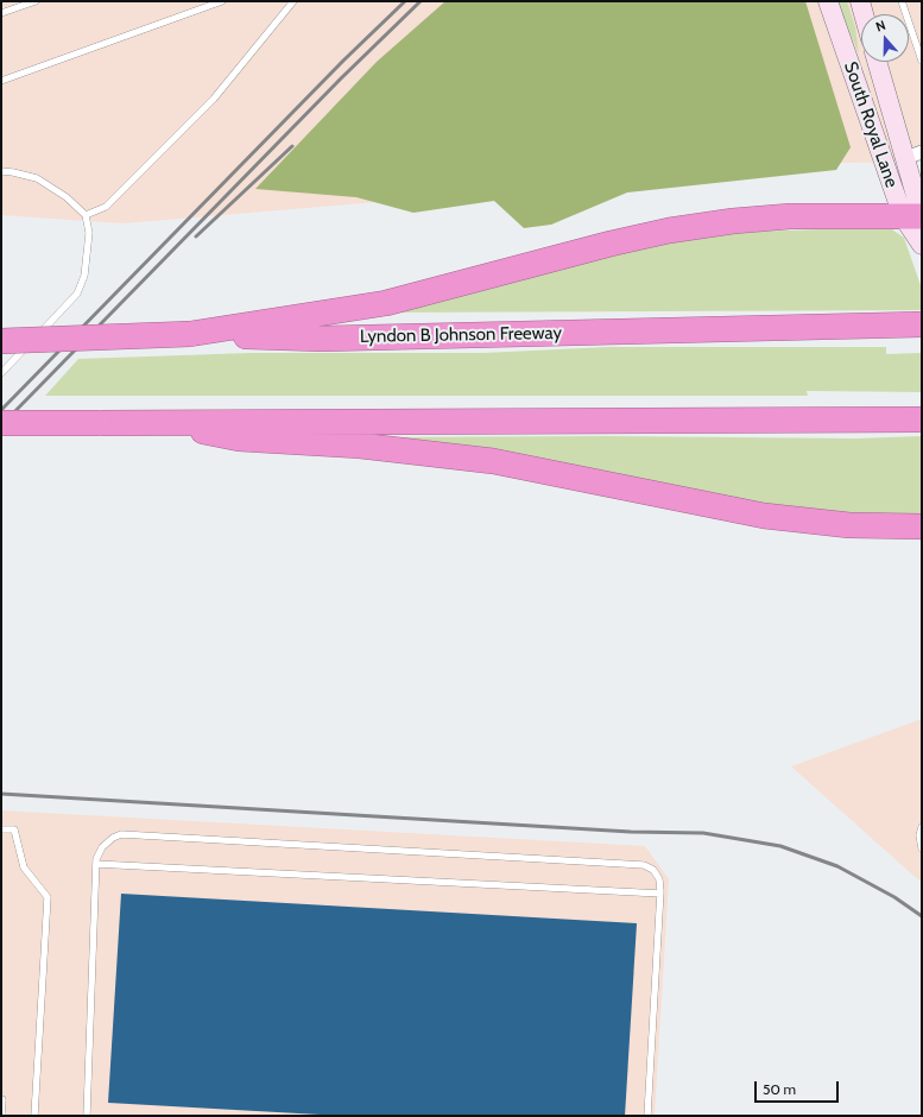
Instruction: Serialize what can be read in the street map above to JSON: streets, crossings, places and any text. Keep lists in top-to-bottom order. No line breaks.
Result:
{"streets":{"highway":["Lyndon B Johnson Freeway"],"main road":["South Royal Lane"]},"scale_bar":"50 m","north":"top"}
